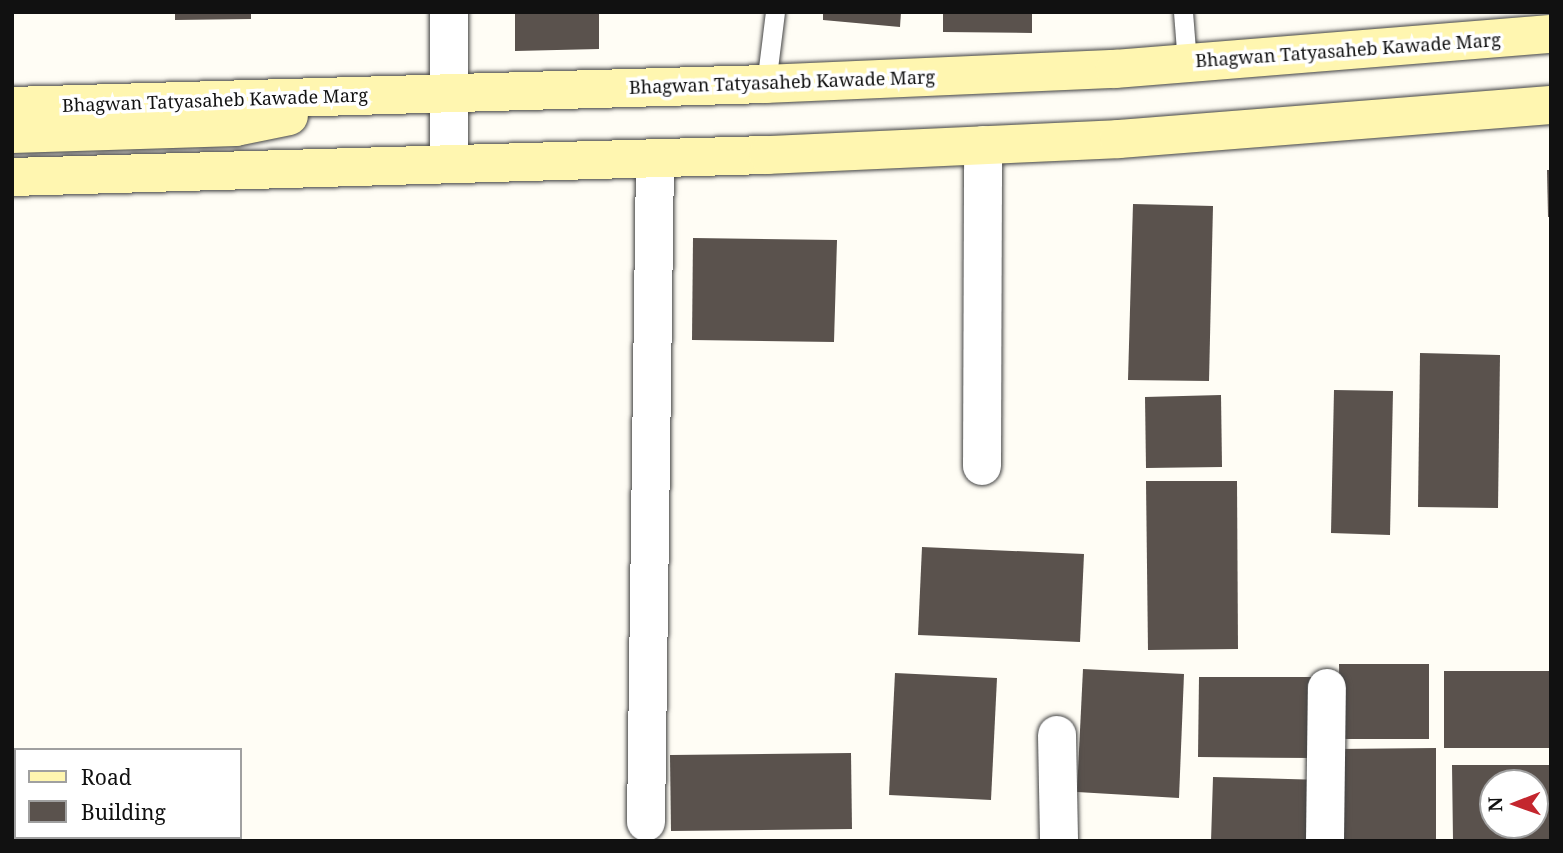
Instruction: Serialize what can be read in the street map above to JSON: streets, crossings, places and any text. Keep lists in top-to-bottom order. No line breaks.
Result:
{"streets":{"street":["Bhagwan Tatyasaheb Kawade Marg"]},"legend":["Road","Building"],"north":"left"}
